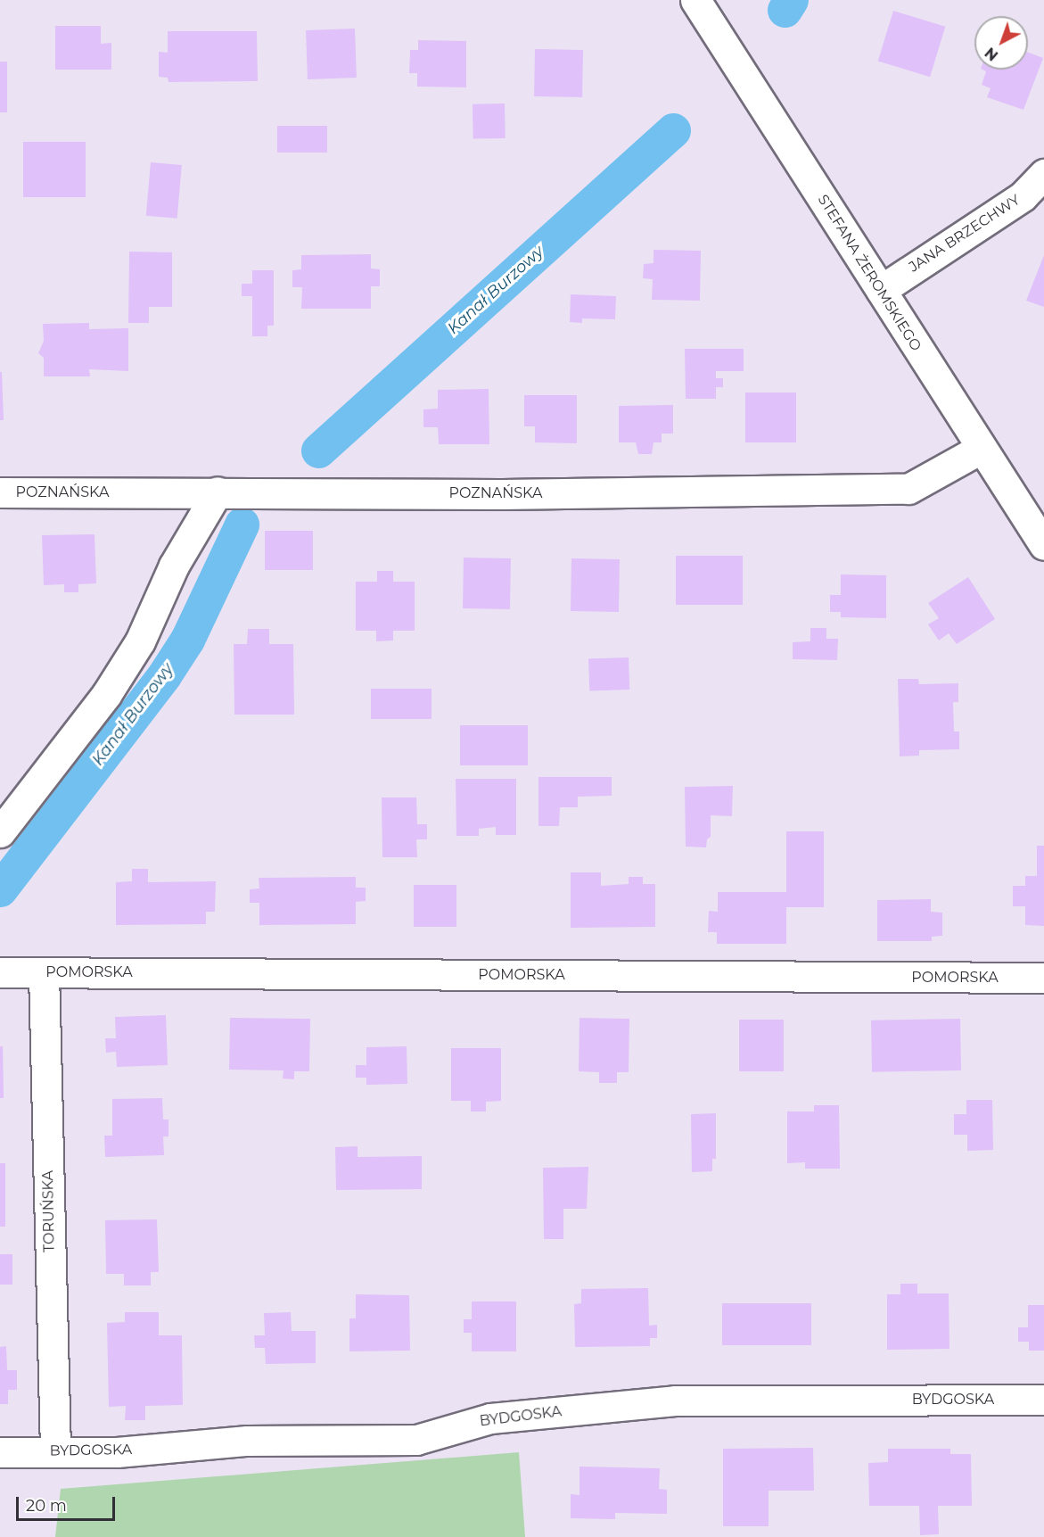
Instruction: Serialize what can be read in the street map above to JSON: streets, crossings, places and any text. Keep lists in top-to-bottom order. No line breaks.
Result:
{"streets":{"street":["JANA BRZECHWY","STEFANA ŻEROMSKIEGO","POZNAŃSKA","POMORSKA","TORUŃSKA","BYDGOSKA"]},"crossings":[["JANA BRZECHWY","STEFANA ŻEROMSKIEGO"],["STEFANA ŻEROMSKIEGO","POZNAŃSKA"],["POMORSKA","TORUŃSKA"],["TORUŃSKA","BYDGOSKA"]],"water":["Kanał Burzowy"],"scale_bar":"20 m","north":"bottom left"}
